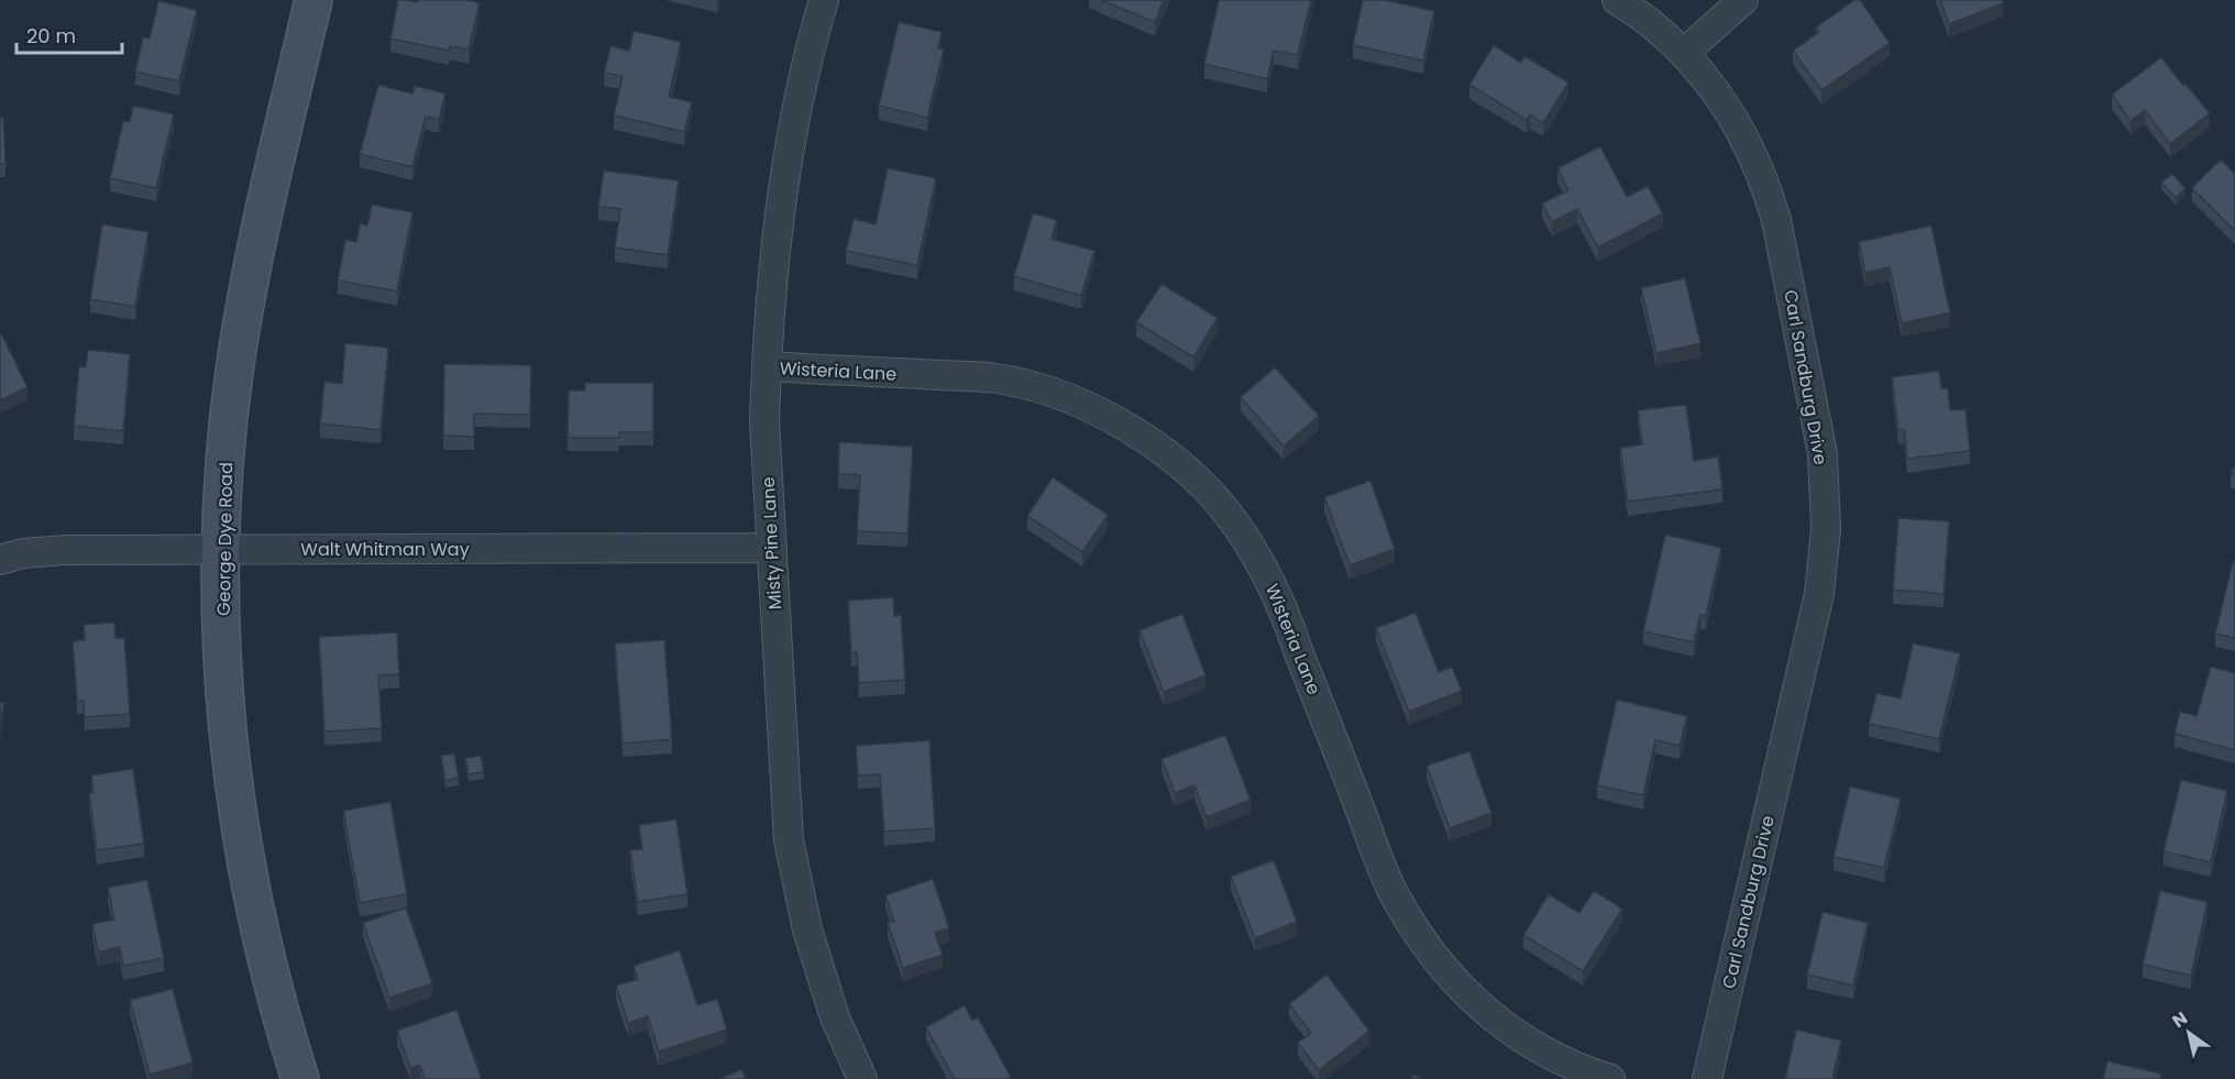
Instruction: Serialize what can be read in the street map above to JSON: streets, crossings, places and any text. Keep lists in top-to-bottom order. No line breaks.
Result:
{"streets":{"street":["Wisteria Lane","Carl Sandburg Drive","George Dye Road","Misty Pine Lane","Walt Whitman Way"]},"crossings":[["Wisteria Lane","Misty Pine Lane"],["George Dye Road","Walt Whitman Way"],["Misty Pine Lane","Walt Whitman Way"]],"scale_bar":"20 m","north":"top left"}
